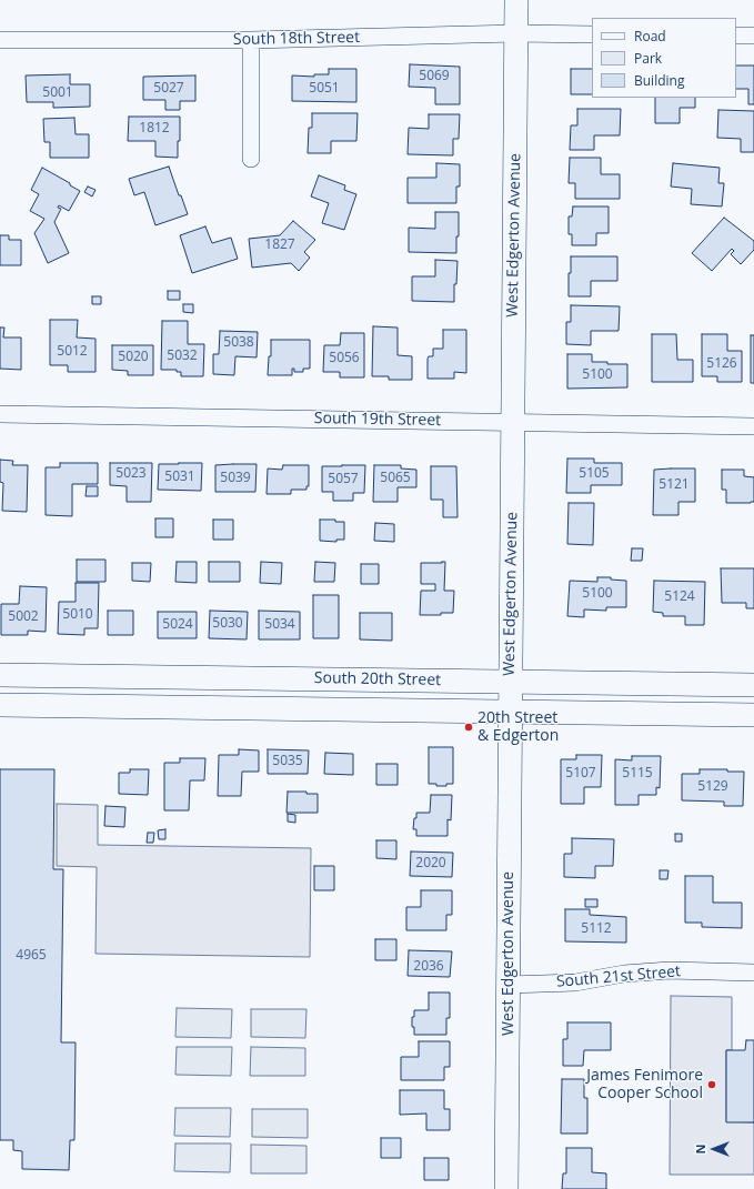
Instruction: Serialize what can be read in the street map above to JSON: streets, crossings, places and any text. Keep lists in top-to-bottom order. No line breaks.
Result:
{"streets":{"street":["South 18th Street","West Edgerton Avenue","South 19th Street","South 20th Street","South 21st Street"]},"crossings":[["South 18th Street","West Edgerton Avenue"],["West Edgerton Avenue","South 19th Street"],["West Edgerton Avenue","South 20th Street"],["West Edgerton Avenue","South 21st Street"]],"places":["20th Street & Edgerton","James Fenimore Cooper School"],"house_numbers":["5069","5027","5051","5001","1812","1827","5038","5012","5032","5020","5056","5126","5100","5023","5105","5031","5039","5065","5057","5121","5100","5124","5010","5002","5030","5024","5034","5035","5107","5115","5129","2020","5112","4965","2036"],"legend":["Road","Park","Building"],"north":"left"}
